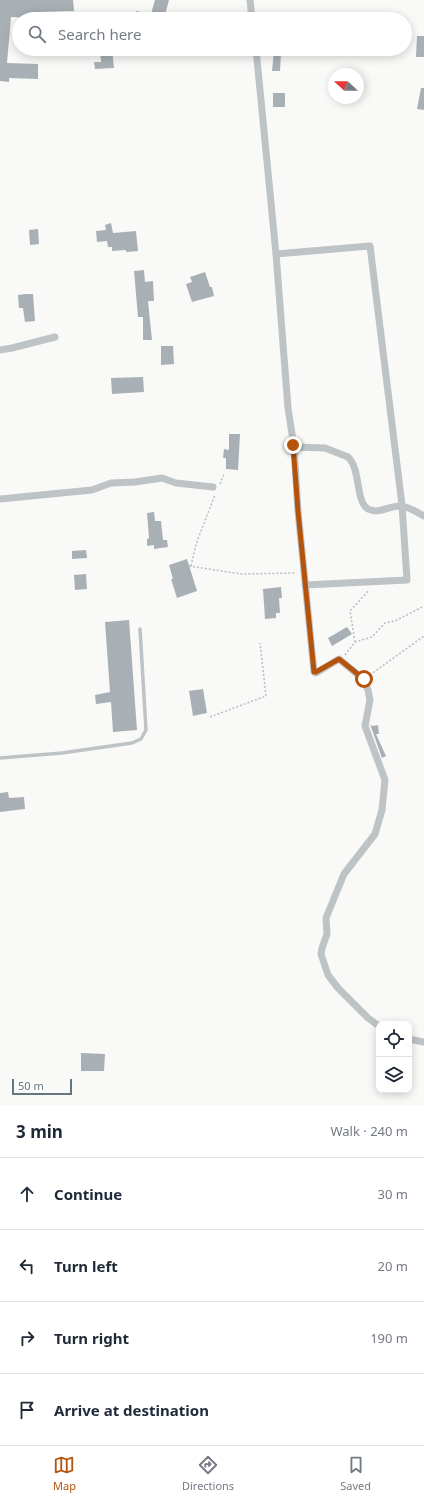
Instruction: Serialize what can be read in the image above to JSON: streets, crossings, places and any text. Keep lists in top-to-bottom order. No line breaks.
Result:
{"scale_bar":"50 m","north":"left","page":{"search":"Search here","scale":"50 m","heading":["3 min","Walk · 240 m"],"list":[["Continue","30 m"],["Turn left","20 m"],["Turn right","190 m"],"Arrive at destination"],"nav":["Map","Directions","Saved"]}}
